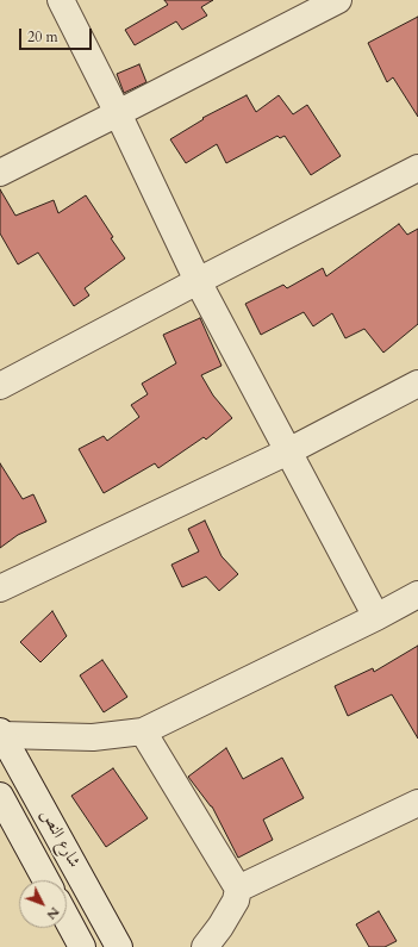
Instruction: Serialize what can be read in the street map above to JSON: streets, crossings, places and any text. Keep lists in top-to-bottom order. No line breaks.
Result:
{"streets":{"street":["شارع النص"]},"scale_bar":"20 m","north":"bottom right"}
